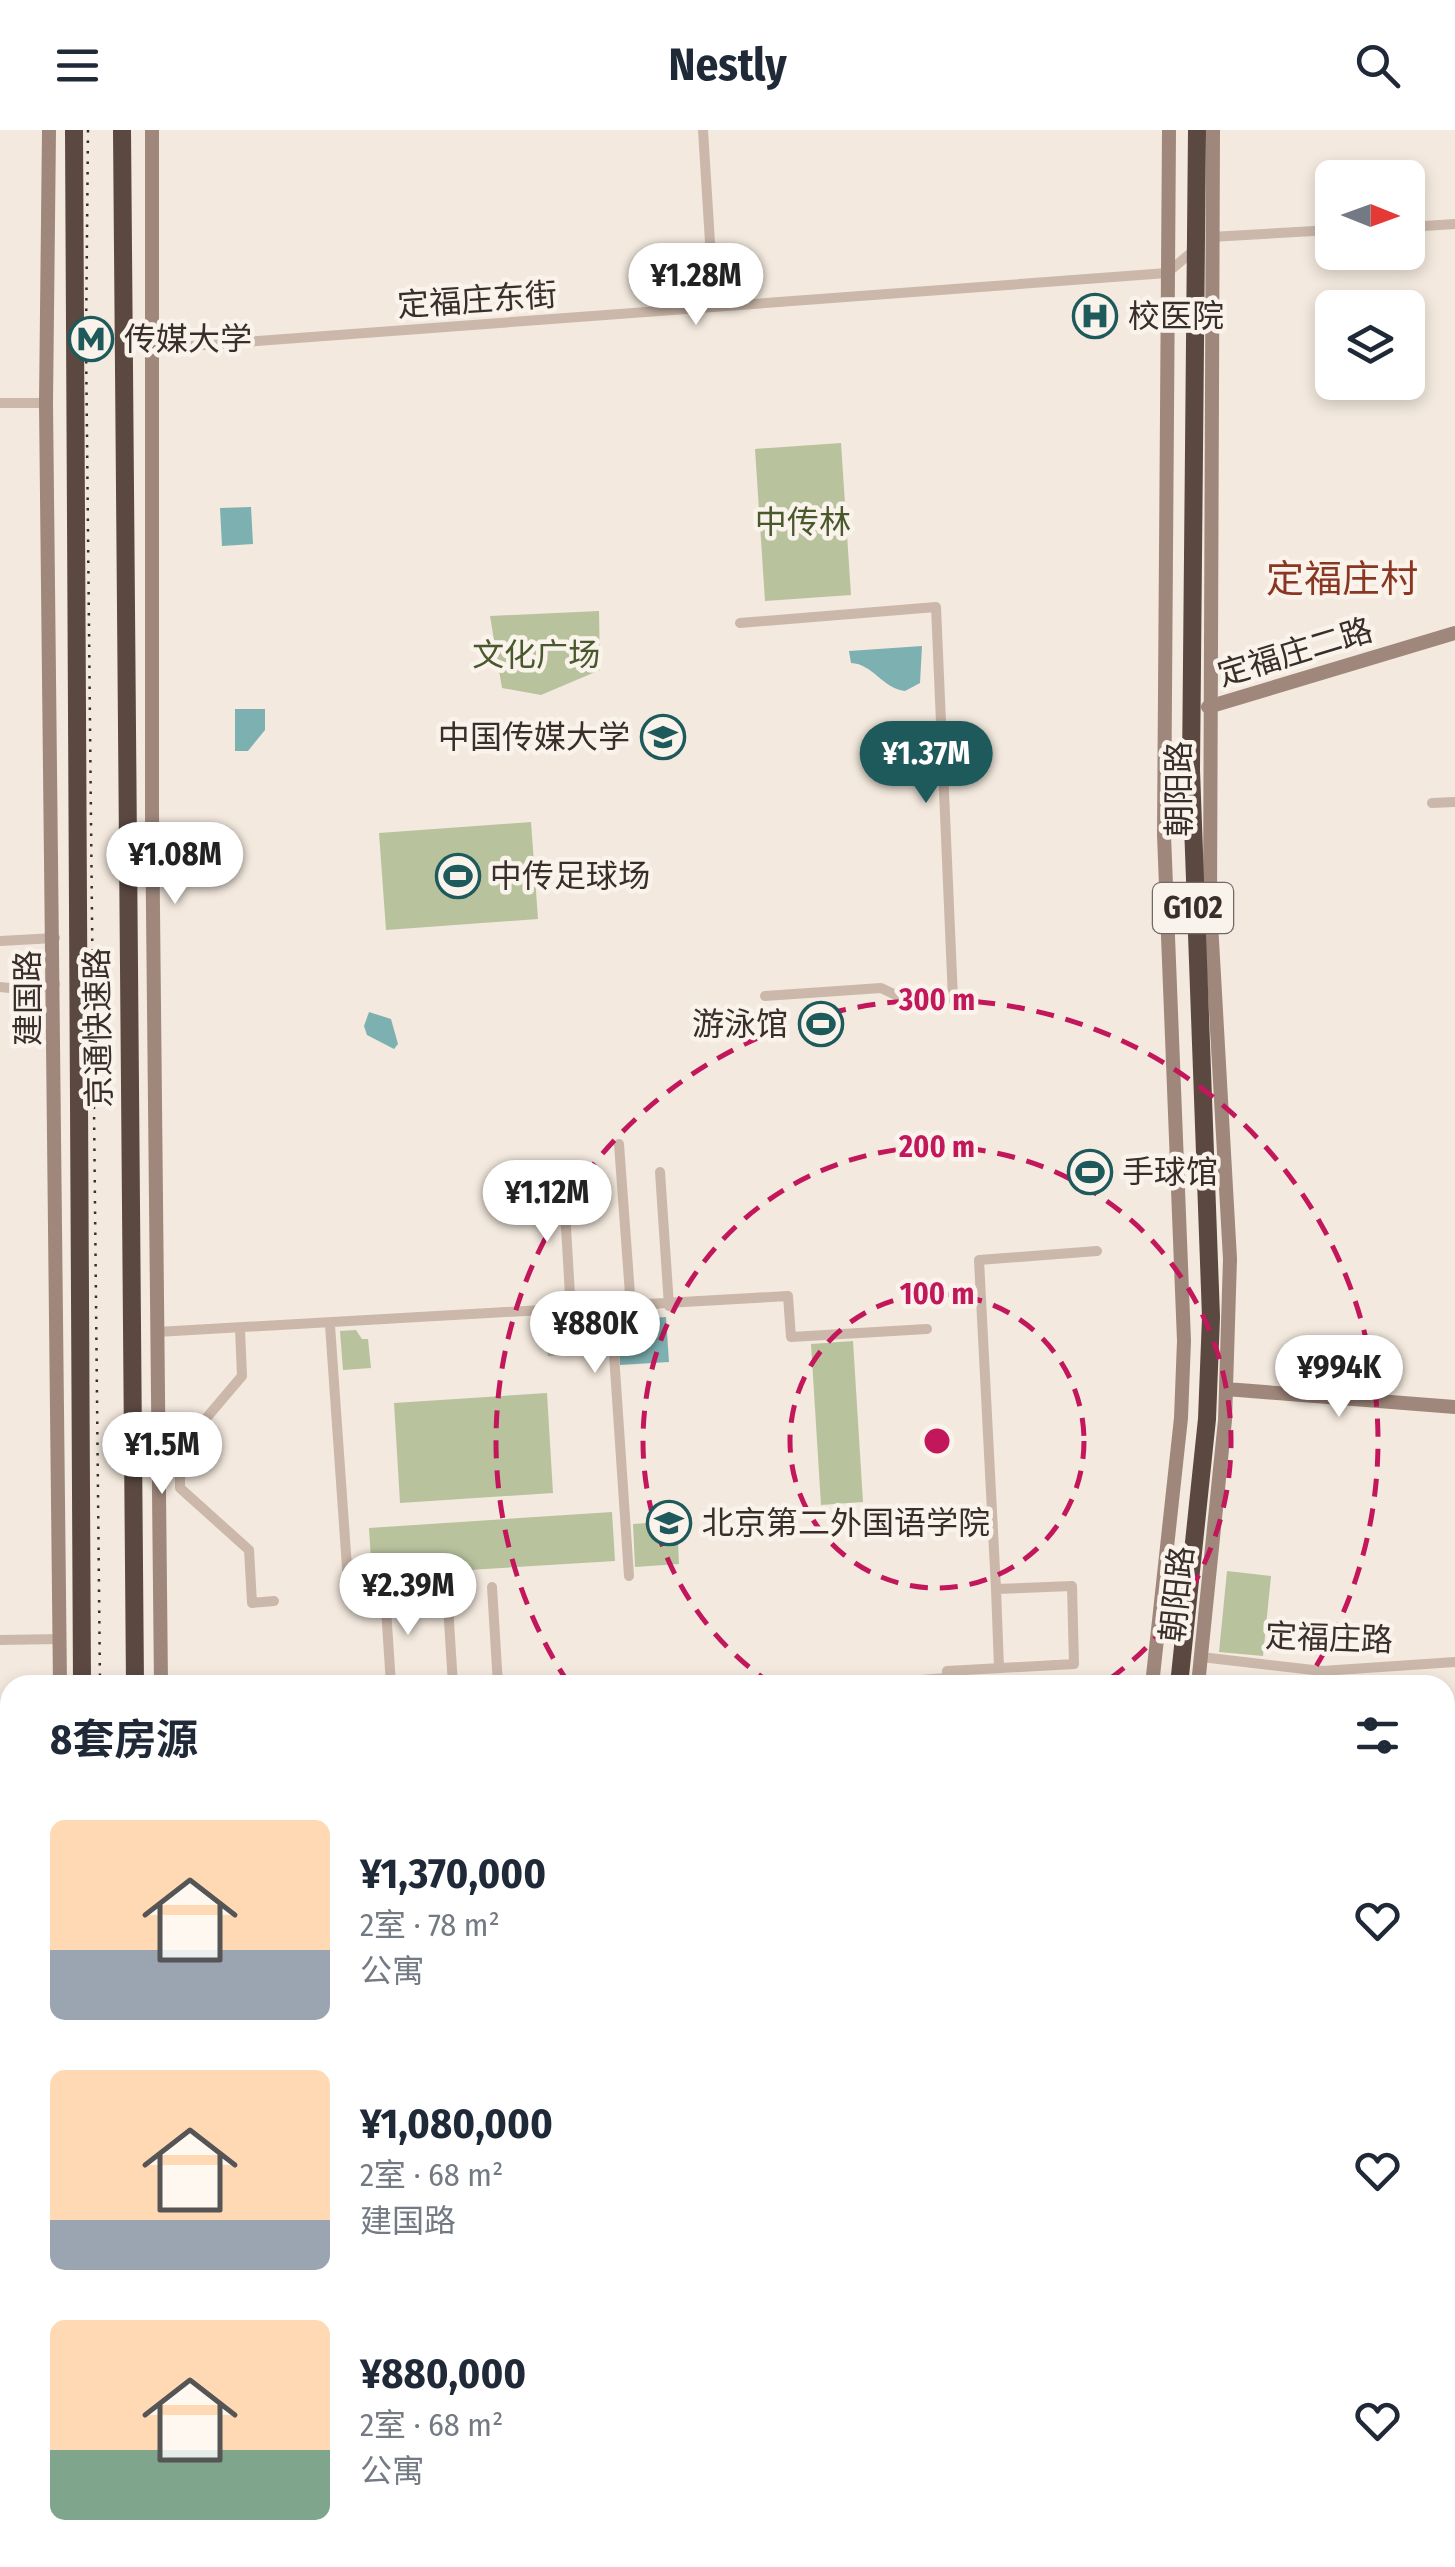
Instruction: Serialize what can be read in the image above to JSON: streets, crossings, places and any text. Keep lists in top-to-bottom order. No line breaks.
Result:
{"streets":{"highway":["朝阳路","G102","京通快速路"],"street":["定福庄东街","定福庄二路","建国路","定福庄路"]},"crossings":[["定福庄东街","朝阳路"],["定福庄二路","朝阳路"],["朝阳路","定福庄路"]],"districts":["定福庄村"],"parks":["中传林","文化广场"],"places":{"hospital":["校医院"],"metro station":["传媒大学"],"school or university":["中国传媒大学","北京第二外国语学院"],"sports":["中传足球场","游泳馆","手球馆"]},"north":"right","page":{"header":"Nestly","price":["¥1.28M","¥1.37M","¥1.08M","¥1.12M","¥880K","¥994K","¥1.5M","¥2.39M"],"heading":"8套房源","list":[{"name":"¥1,370,000","note":"2室 · 78 m² · 公寓"},{"name":"¥1,080,000","note":"2室 · 68 m² · 建国路"},{"name":"¥880,000","note":"2室 · 68 m² · 公寓"}]},"rings":["300 m","200 m","100 m"]}
